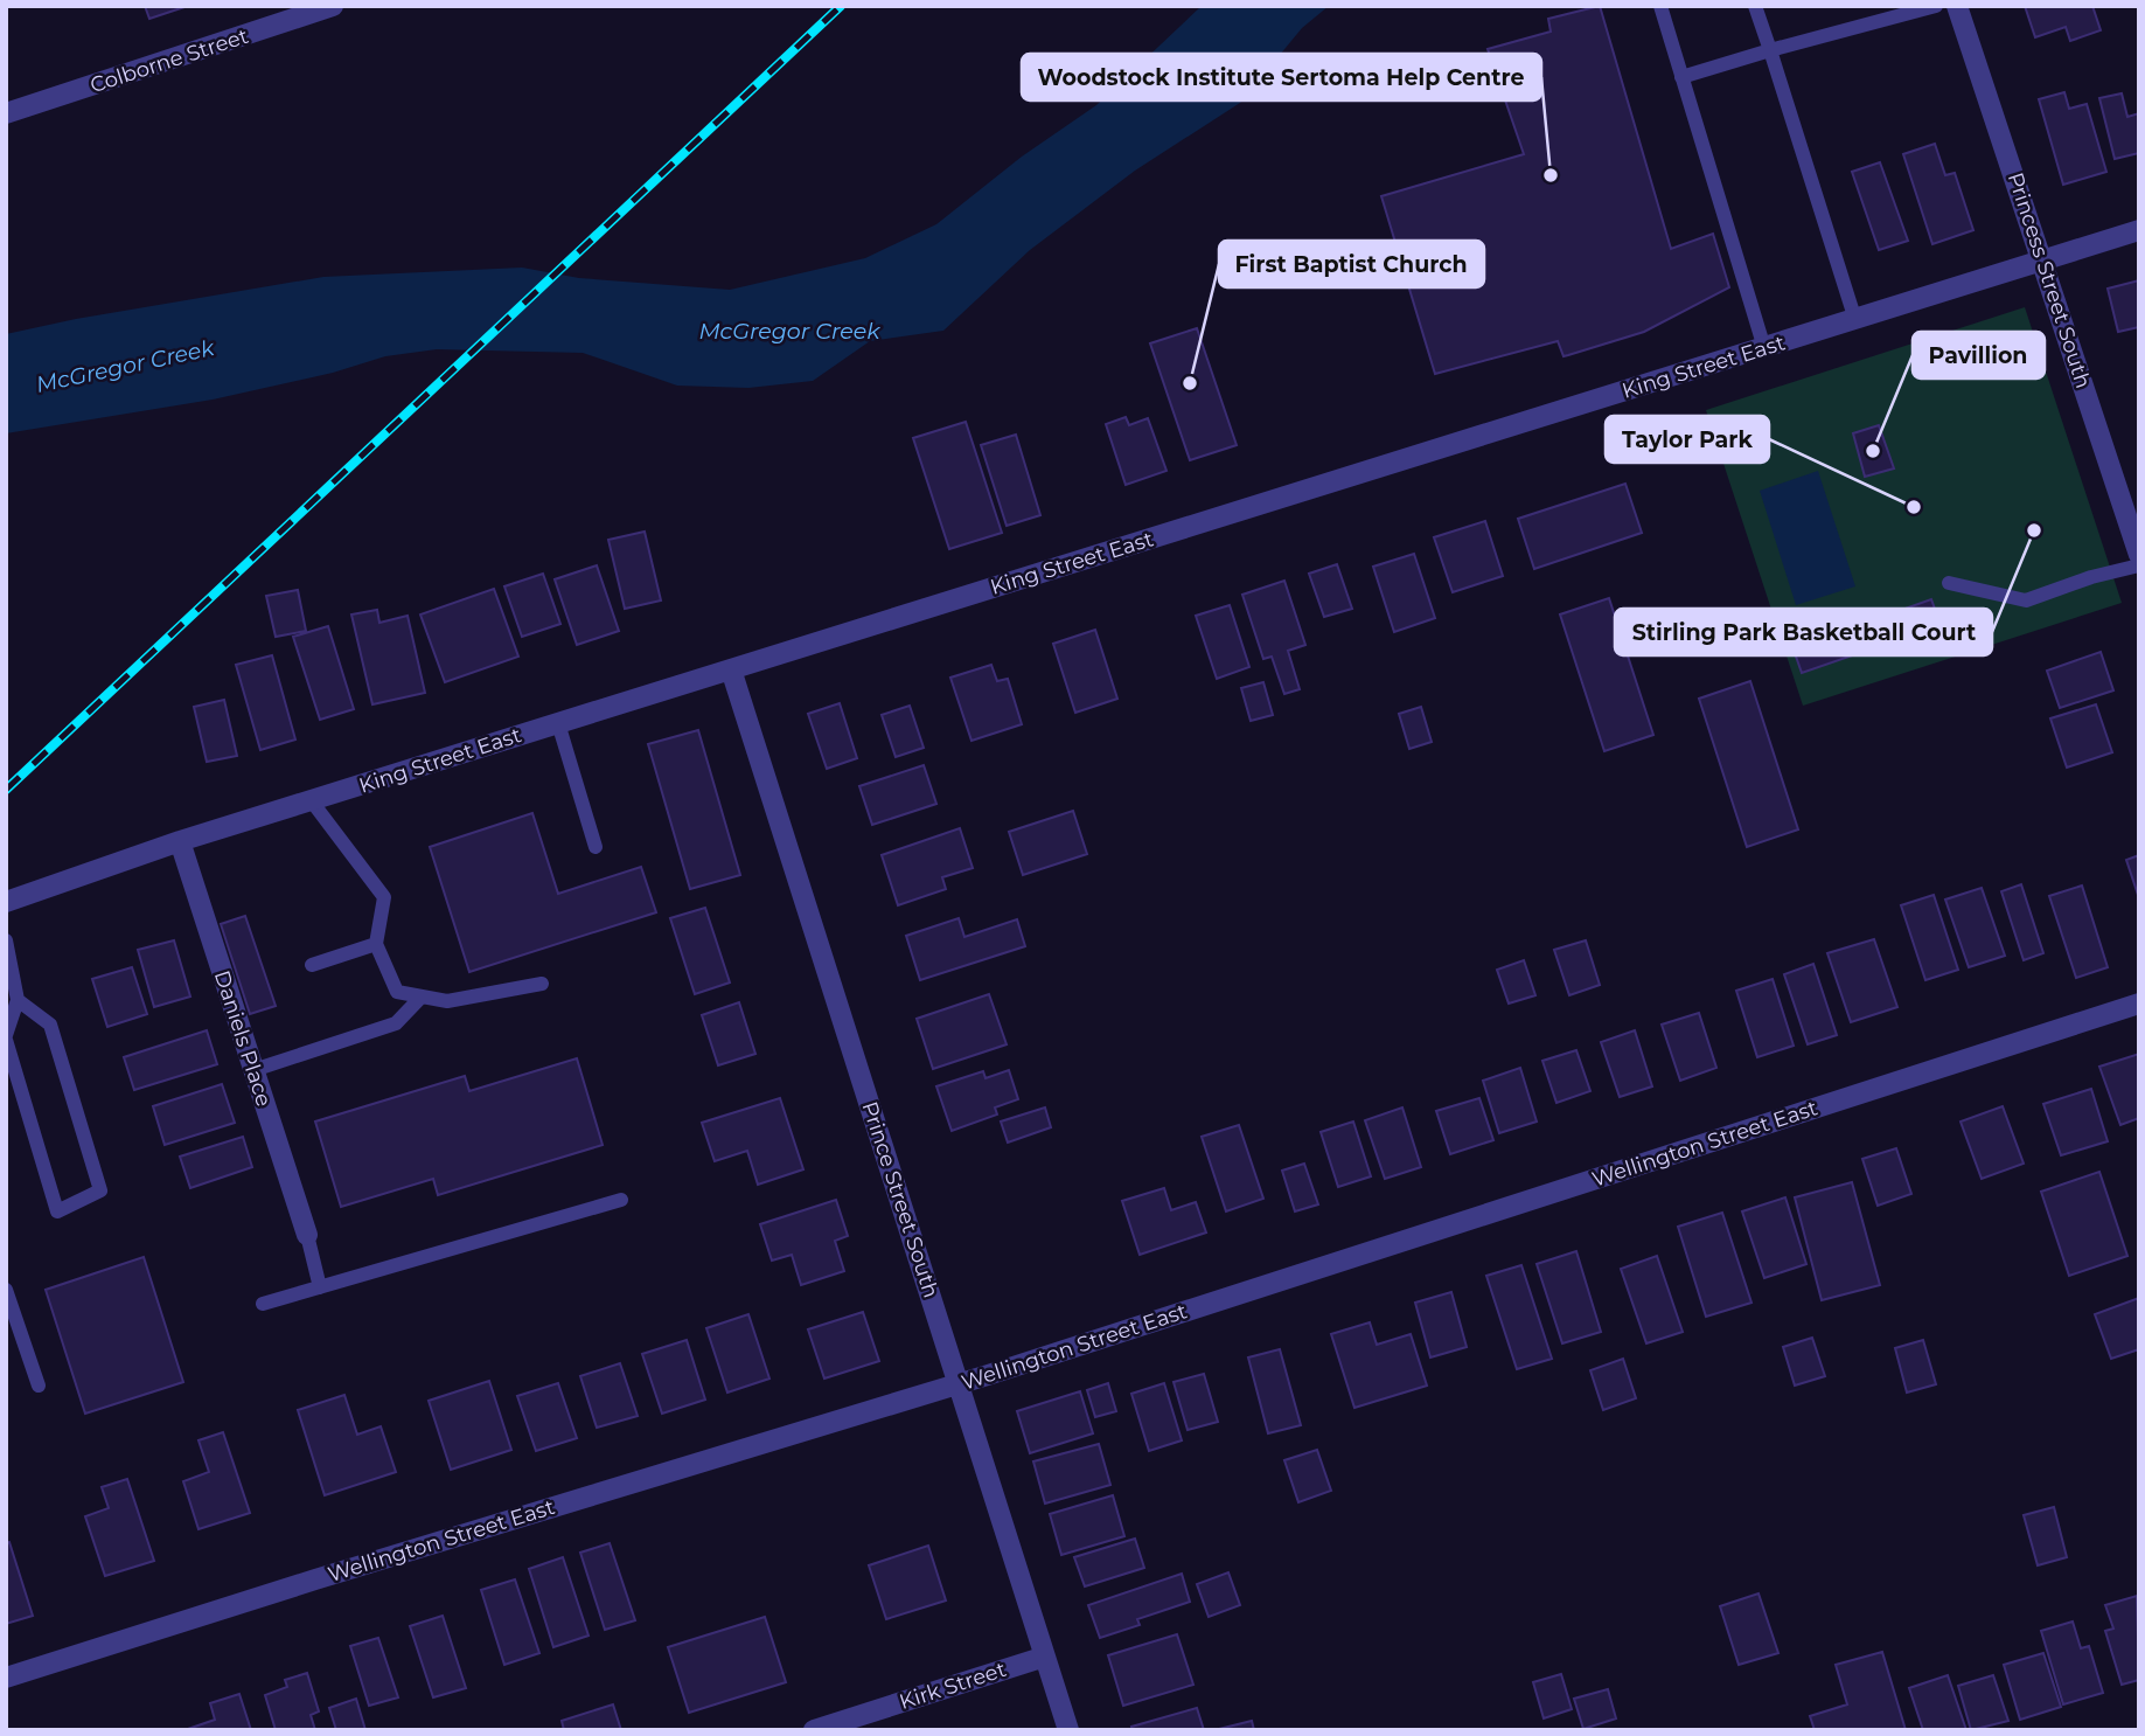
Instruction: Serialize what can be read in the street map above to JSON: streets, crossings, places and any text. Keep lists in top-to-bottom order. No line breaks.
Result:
{"streets":{"street":["Colborne Street","Princess Street South","King Street East","Daniels Place","Wellington Street East","Prince Street South","Kirk Street"]},"crossings":[["Princess Street South","King Street East"],["King Street East","Daniels Place"],["King Street East","Prince Street South"],["Wellington Street East","Prince Street South"],["Prince Street South","Kirk Street"]],"water":["McGregor Creek"],"places":["Woodstock Institute Sertoma Help Centre","First Baptist Church","Pavillion","Taylor Park","Stirling Park Basketball Court"]}
